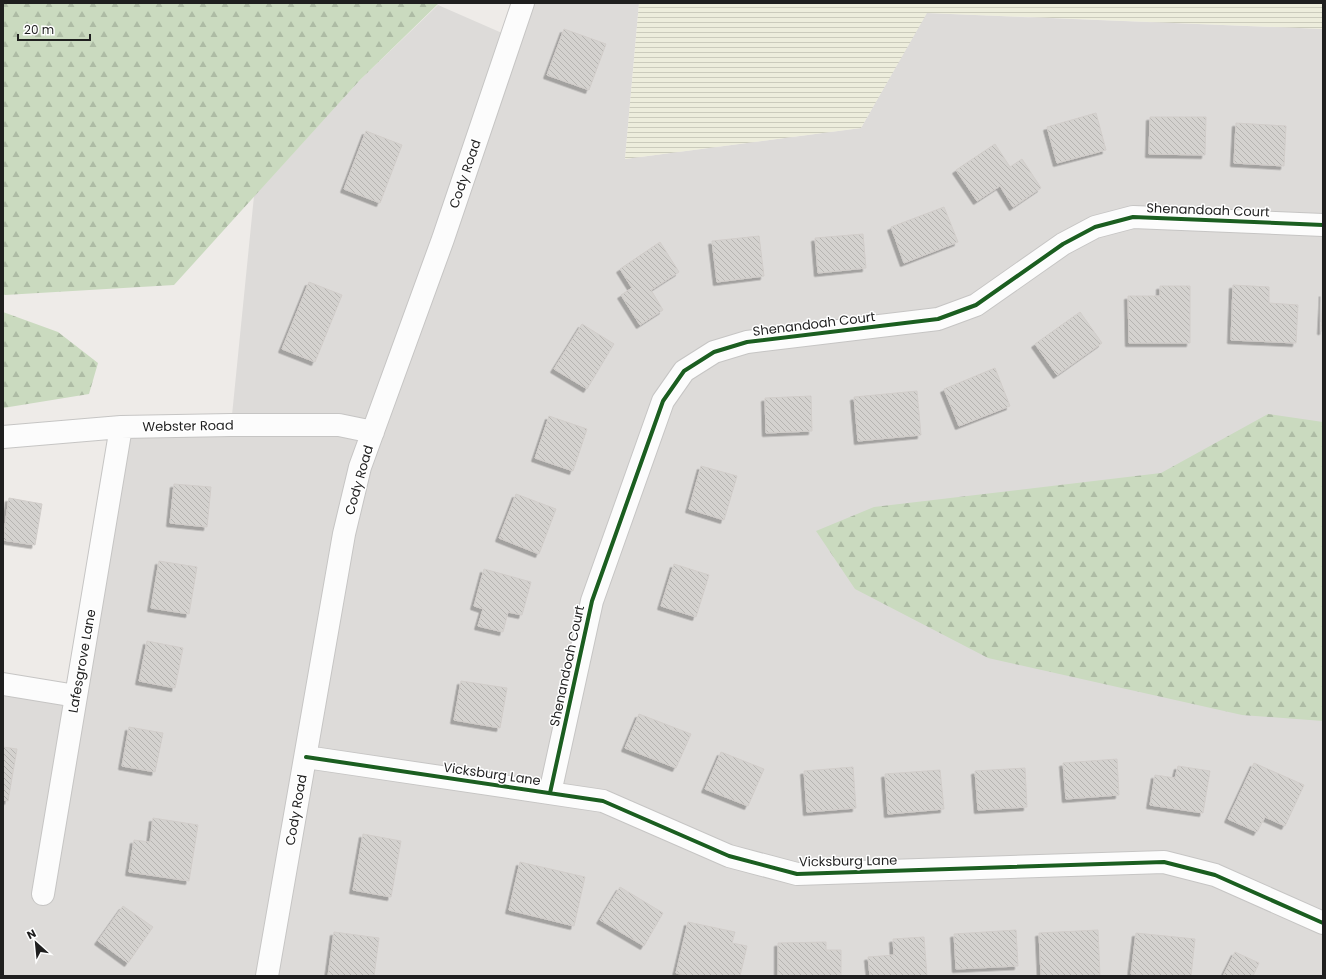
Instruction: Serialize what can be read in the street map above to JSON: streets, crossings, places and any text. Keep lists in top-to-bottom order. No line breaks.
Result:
{"streets":{"street":["Cody Road","Shenandoah Court","Webster Road","Lafesgrove Lane","Vicksburg Lane"]},"crossings":[["Cody Road","Webster Road"],["Cody Road","Vicksburg Lane"],["Shenandoah Court","Vicksburg Lane"],["Webster Road","Lafesgrove Lane"]],"scale_bar":"20 m","north":"top left"}
